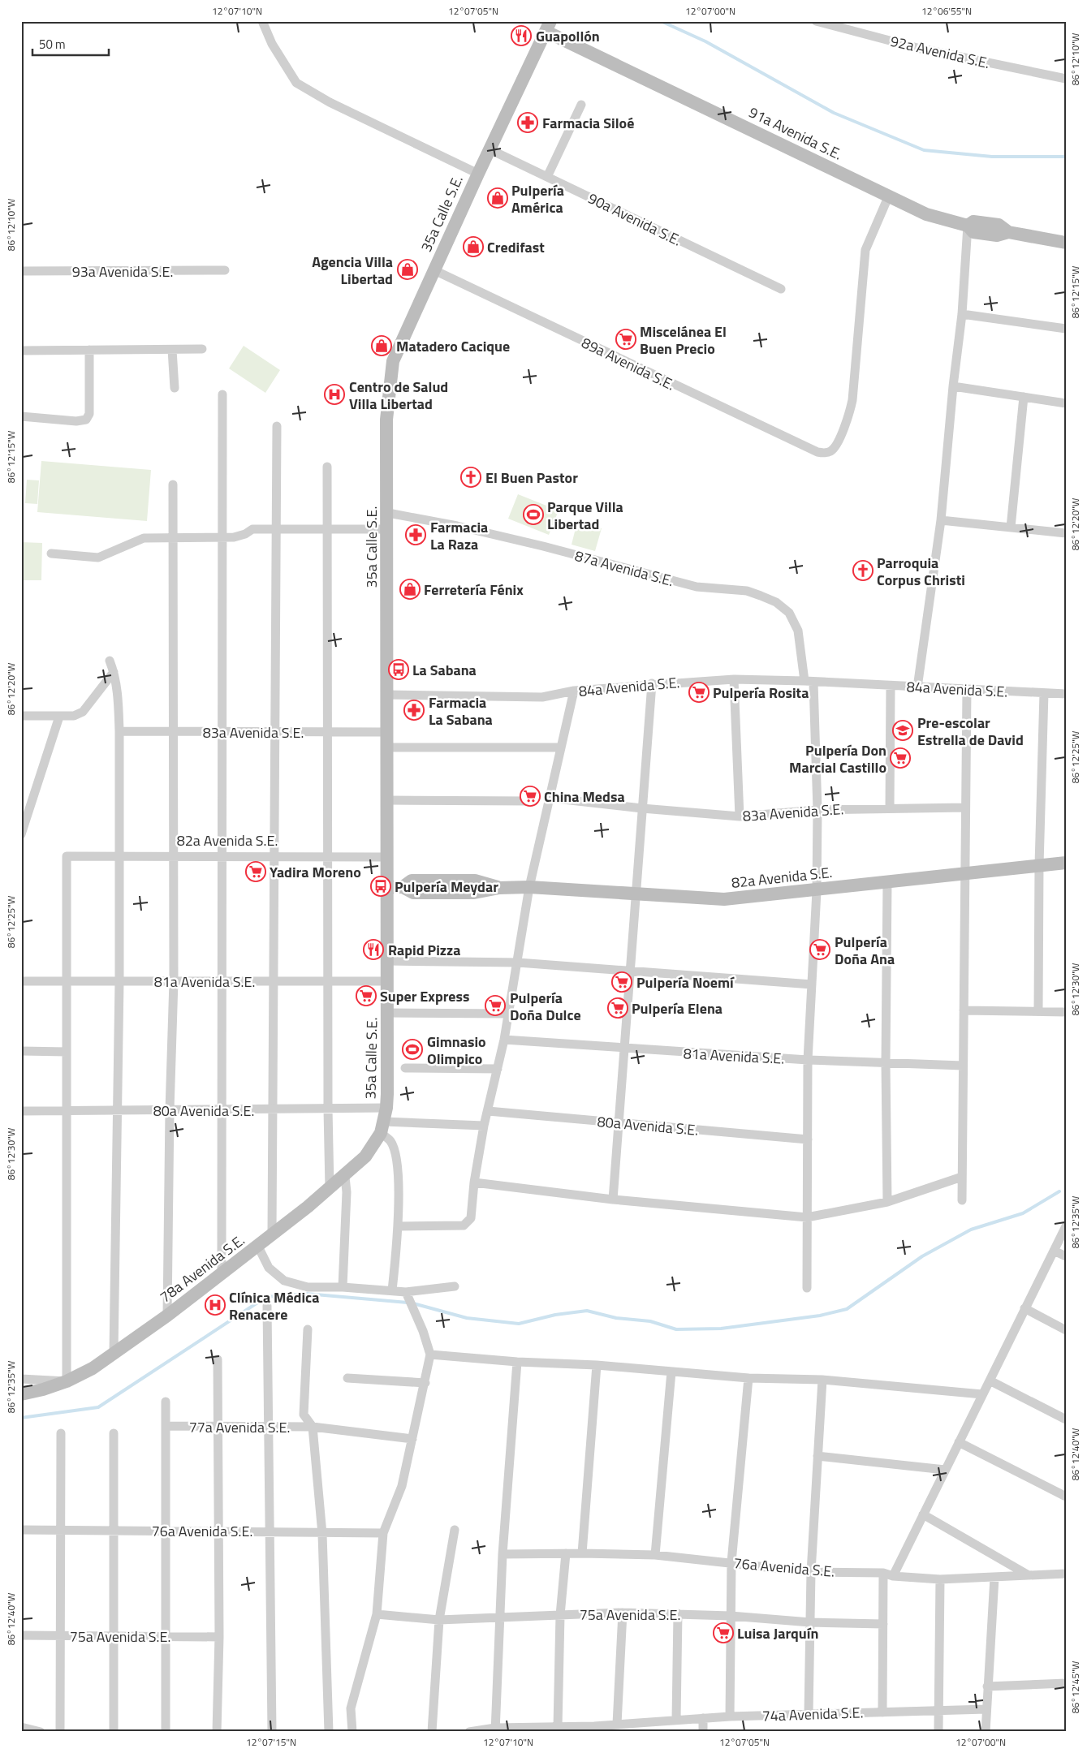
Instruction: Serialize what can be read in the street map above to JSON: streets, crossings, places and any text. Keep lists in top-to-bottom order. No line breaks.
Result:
{"streets":{"street":["92a Avenida S.E.","91a Avenida S.E.","35a Calle S.E.","90a Avenida S.E.","93a Avenida S.E.","89a Avenida S.E.","87a Avenida S.E.","84a Avenida S.E.","83a Avenida S.E.","82a Avenida S.E.","81a Avenida S.E.","80a Avenida S.E.","78a Avenida S.E.","77a Avenida S.E.","76a Avenida S.E.","75a Avenida S.E.","74a Avenida S.E."]},"crossings":[["91a Avenida S.E.","35a Calle S.E."],["91a Avenida S.E.","89a Avenida S.E."],["35a Calle S.E.","90a Avenida S.E."],["35a Calle S.E.","89a Avenida S.E."],["35a Calle S.E.","87a Avenida S.E."],["35a Calle S.E.","84a Avenida S.E."],["35a Calle S.E.","83a Avenida S.E."],["35a Calle S.E.","82a Avenida S.E."],["35a Calle S.E.","81a Avenida S.E."],["35a Calle S.E.","80a Avenida S.E."],["87a Avenida S.E.","84a Avenida S.E."],["82a Avenida S.E.","81a Avenida S.E."]],"places":{"restaurant":["Guapollón","Rapid Pizza"],"pharmacy":["Farmacia Siloé","Farmacia La Raza","Farmacia La Sabana"],"shop":["Pulpería América","Credifast","Agencia Villa Libertad","Matadero Cacique","Ferretería Fénix"],"supermarket":["Miscelánea El Buen Precio","Pulpería Rosita","Pulpería Don Marcial Castillo","China Medsa","Yadira Moreno","Pulpería Doña Ana","Pulpería Noemí","Super Express","Pulpería Doña Dulce","Pulpería Elena","Luisa Jarquín"],"hospital":["Centro de Salud Villa Libertad","Clínica Médica Renacere"],"church":["El Buen Pastor","Parroquia Corpus Christi"],"sports":["Parque Villa Libertad","Gimnasio Olimpico"],"bus stop":["La Sabana","Pulpería Meydar"],"school or university":["Pre-escolar Estrella de David"]},"scale_bar":"50 m","coordinates":["12°07'10\"N","12°07'05\"N","12°07'00\"N","12°06'55\"N","86°12'10\"W","86°12'15\"W","86°12'20\"W","86°12'25\"W","86°12'30\"W","86°12'35\"W","86°12'40\"W","86°12'45\"W","12°07'15\"N"]}
